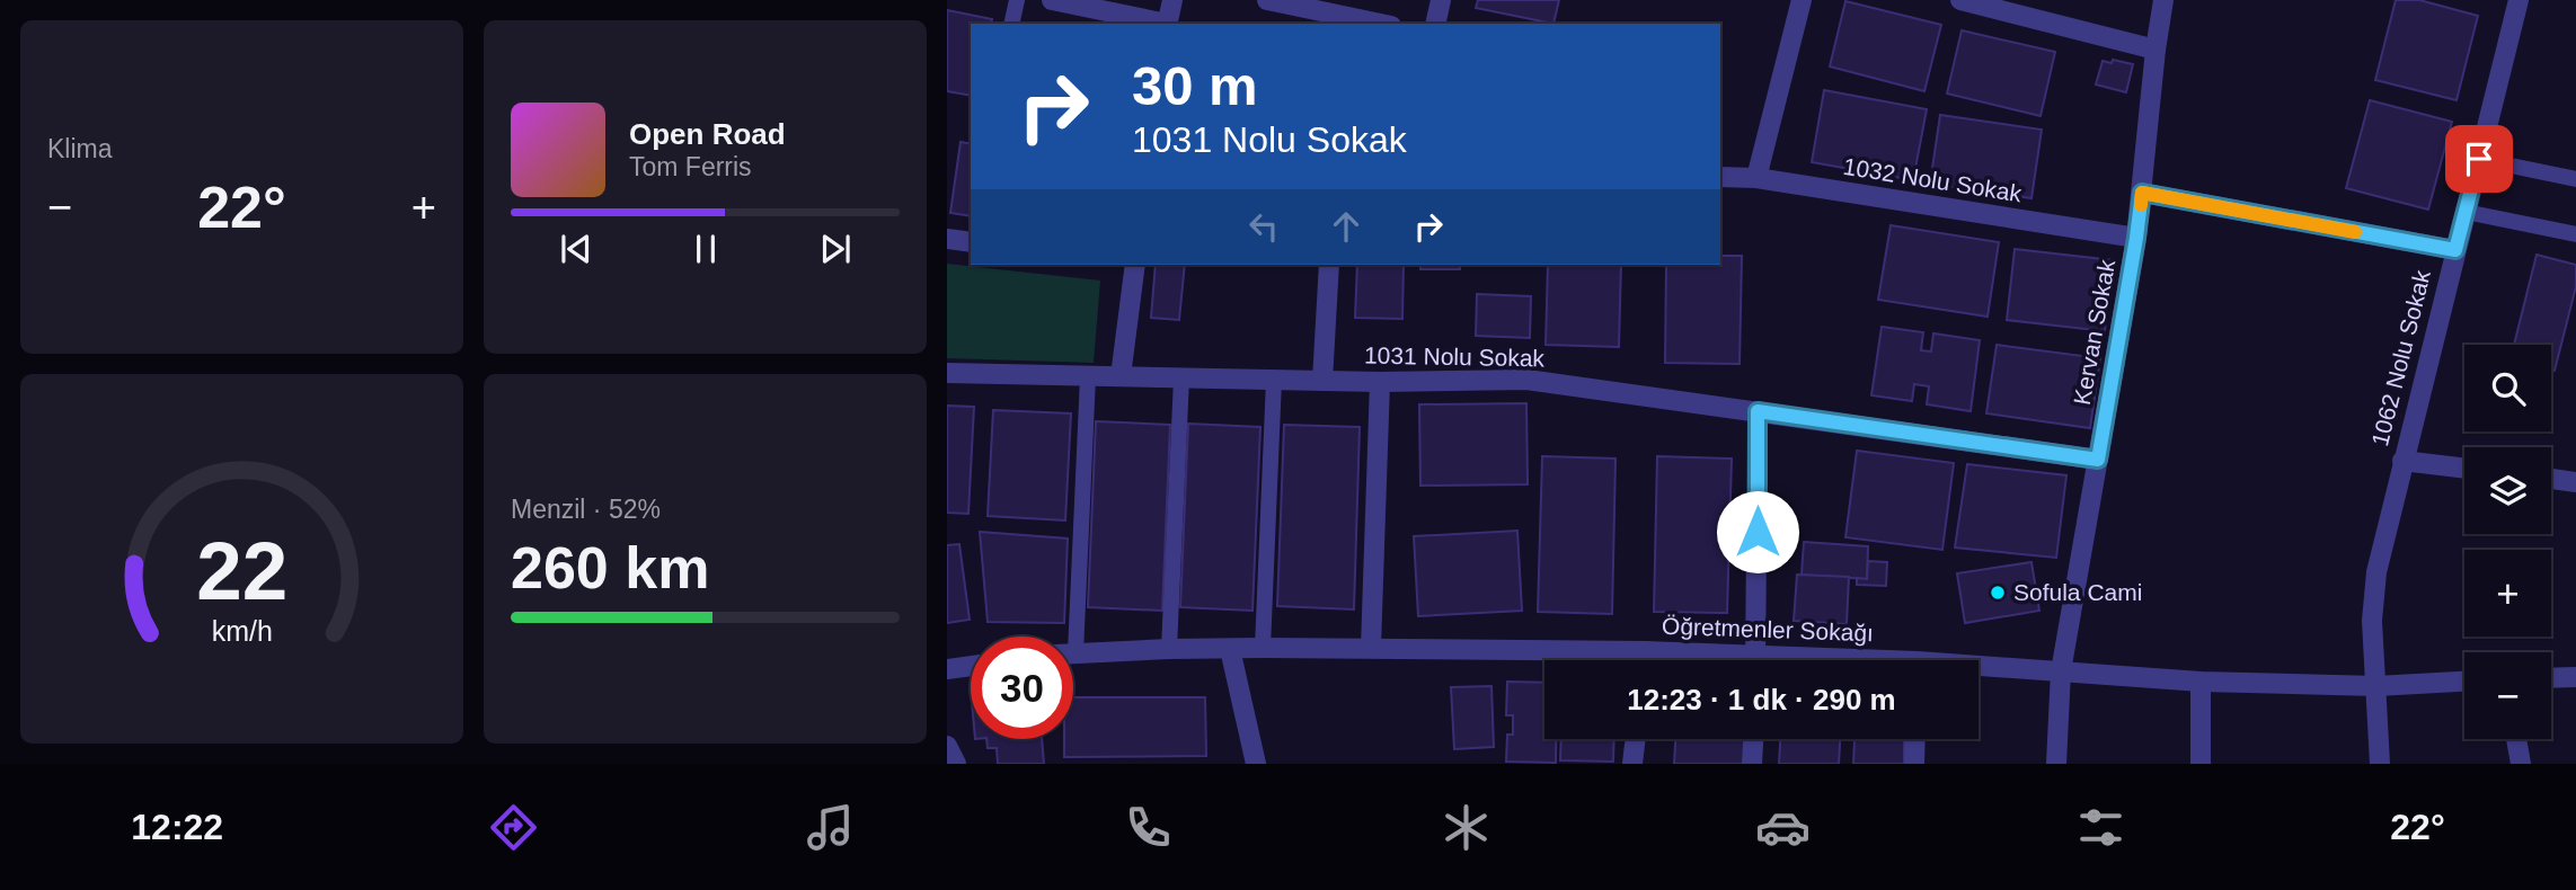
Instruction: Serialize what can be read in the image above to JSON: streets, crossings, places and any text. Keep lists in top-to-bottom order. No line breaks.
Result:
{"streets":{"street":["1032 Nolu Sokak","Kervan Sokak","1031 Nolu Sokak","1062 Nolu Sokak","Öğretmenler Sokağı"]},"crossings":[["1032 Nolu Sokak","Kervan Sokak"],["Kervan Sokak","1031 Nolu Sokak"],["Kervan Sokak","Öğretmenler Sokağı"],["1062 Nolu Sokak","Öğretmenler Sokağı"]],"places":["Sofula Cami"],"page":{"tile":["Klima",["Menzil · 52%","260 km"]],"turn":["30 m","1031 Nolu Sokak"],"song":["Open Road","Tom Ferris"],"heat":["−","22°","+"],"map_buttons":["+","−"],"limit":"30","trip":"12:23 · 1 dk · 290 m","tabs":["12:22","22°"],"gauge":["22","km/h"]}}
